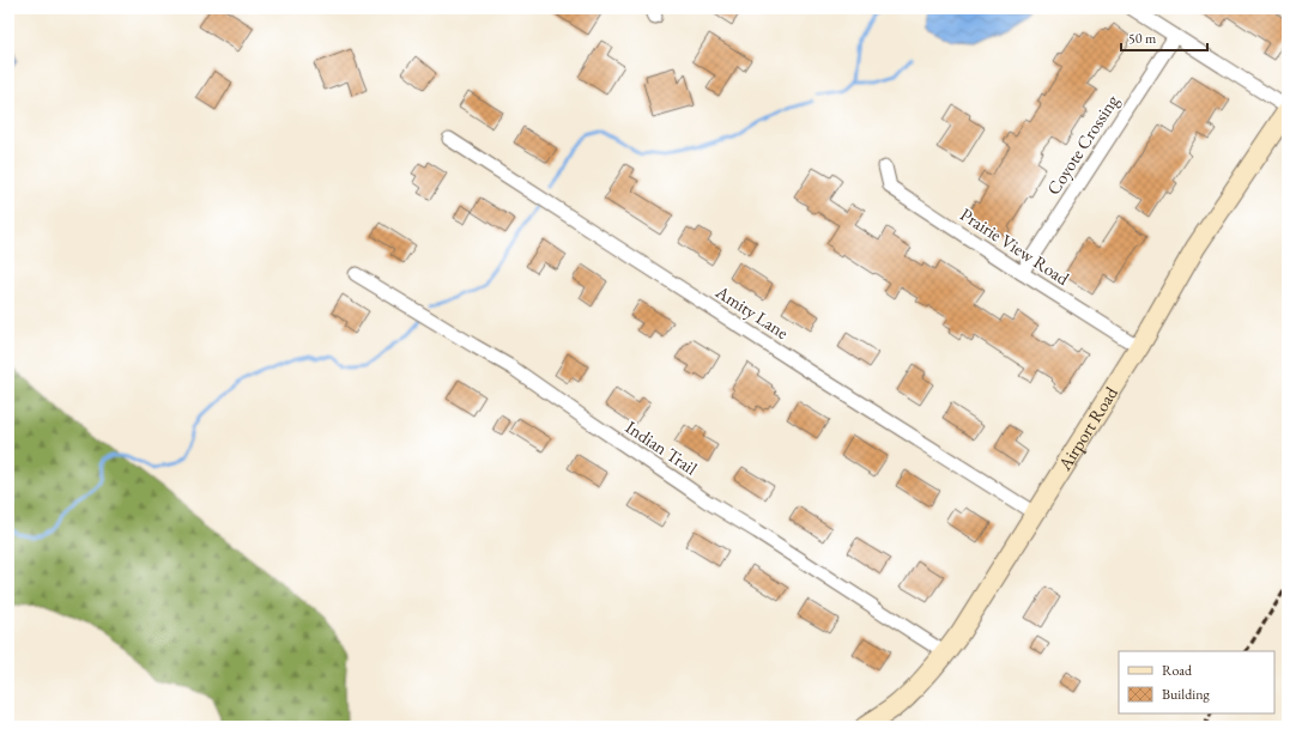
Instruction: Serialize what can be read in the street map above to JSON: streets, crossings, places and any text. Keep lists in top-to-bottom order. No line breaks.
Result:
{"streets":{"street":["Coyote Crossing","Prairie View Road","Amity Lane","Airport Road","Indian Trail"]},"crossings":[["Coyote Crossing","Prairie View Road"],["Prairie View Road","Airport Road"],["Amity Lane","Airport Road"],["Airport Road","Indian Trail"]],"legend":["Road","Building"],"scale_bar":"50 m"}
